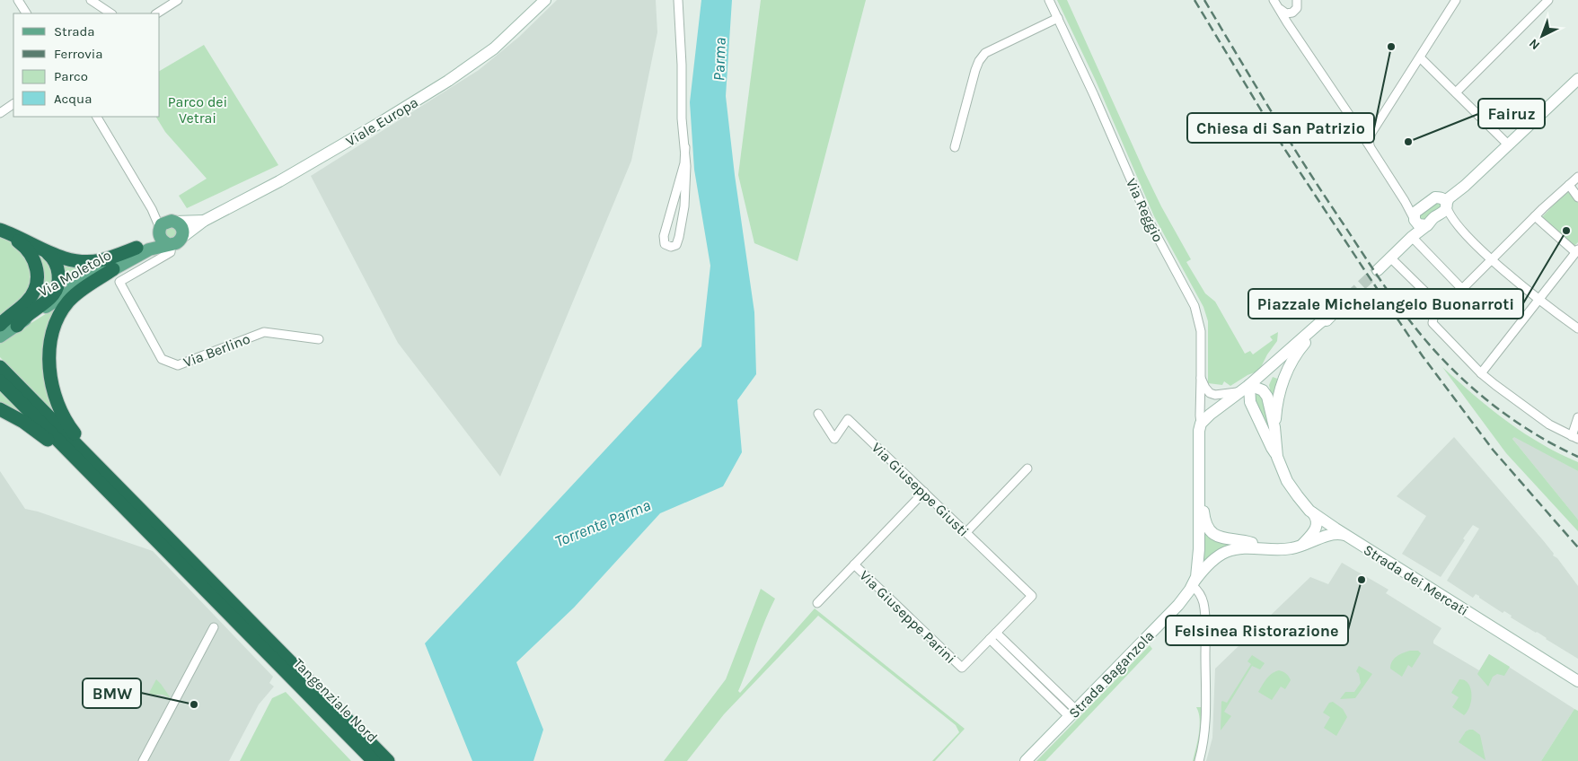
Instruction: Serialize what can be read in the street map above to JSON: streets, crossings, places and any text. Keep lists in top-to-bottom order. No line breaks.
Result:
{"streets":{"highway":["Tangenziale Nord"],"main road":["Via Moletolo"],"street":["Viale Europa","Via Reggio","Via Berlino","Via Giuseppe Giusti","Strada dei Mercati","Via Giuseppe Parini","Strada Baganzola"]},"crossings":[["Viale Europa","Via Moletolo"],["Via Moletolo","Via Berlino"],["Strada dei Mercati","Strada Baganzola"]],"water":["Parma","Torrente Parma"],"parks":["Parco dei Vetrai"],"places":["Chiesa di San Patrizio","Fairuz","Piazzale Michelangelo Buonarroti","Felsinea Ristorazione","BMW"],"legend":["Strada","Ferrovia","Parco","Acqua"],"north":"bottom left"}
